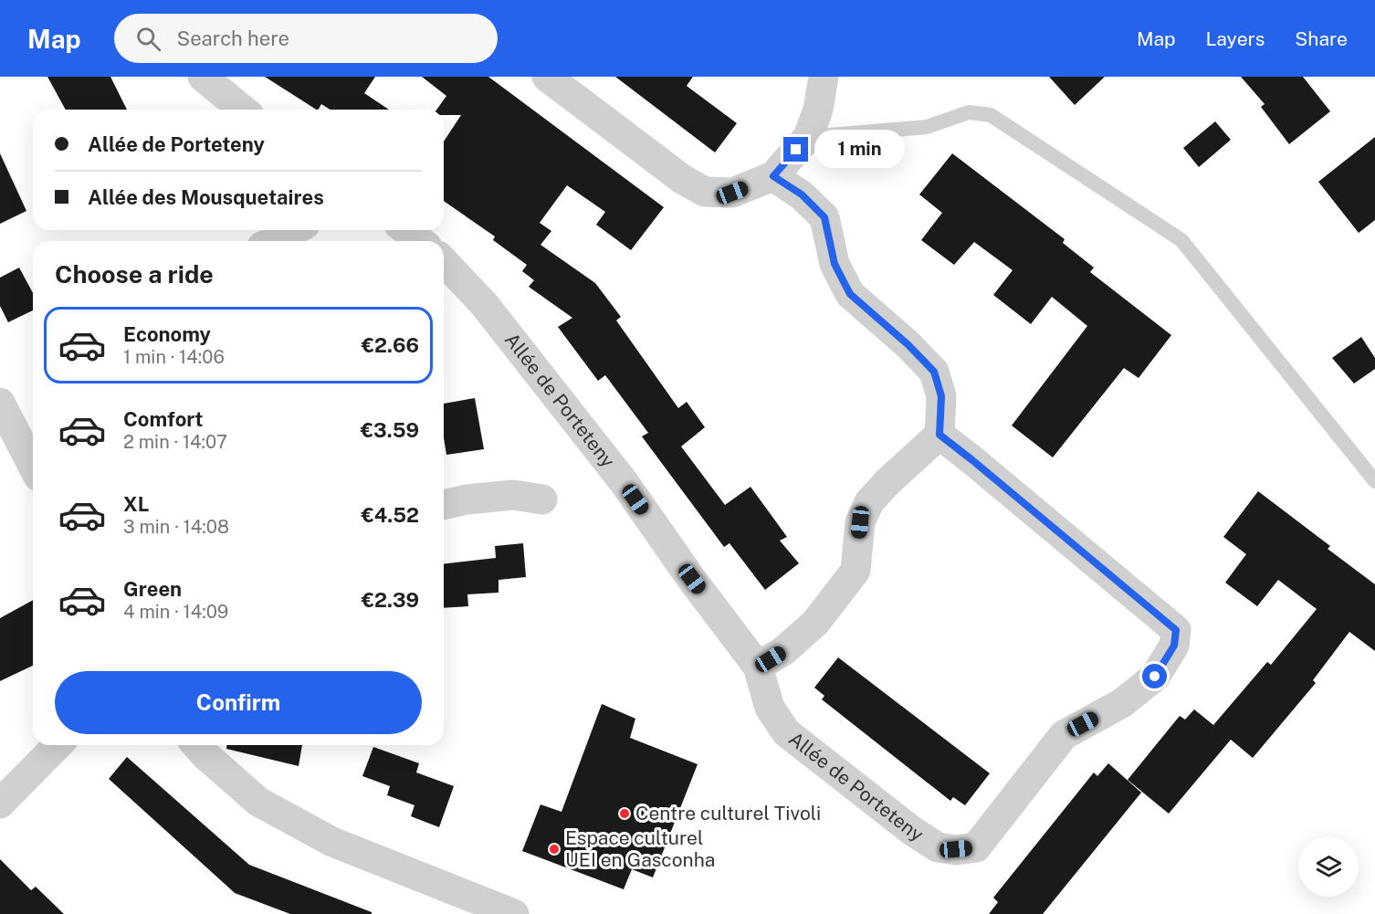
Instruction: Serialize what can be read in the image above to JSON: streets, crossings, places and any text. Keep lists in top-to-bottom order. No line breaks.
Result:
{"streets":{"street":["Allée de Porteteny"]},"places":["Centre culturel Tivoli","Espace culturel UEI en Gasconha"],"page":{"header":"Map","search":"Search here","nav":["Map","Layers","Share"],"banner":["Allée de Porteteny","Allée des Mousquetaires"],"bubble":"1 min","heading":"Choose a ride","list":[{"name":"Economy","note":"1 min · 14:06","value":"€2.66"},{"name":"Comfort","note":"2 min · 14:07","value":"€3.59"},{"name":"XL","note":"3 min · 14:08","value":"€4.52"},{"name":"Green","note":"4 min · 14:09","value":"€2.39"}],"buttons":"Confirm"}}
